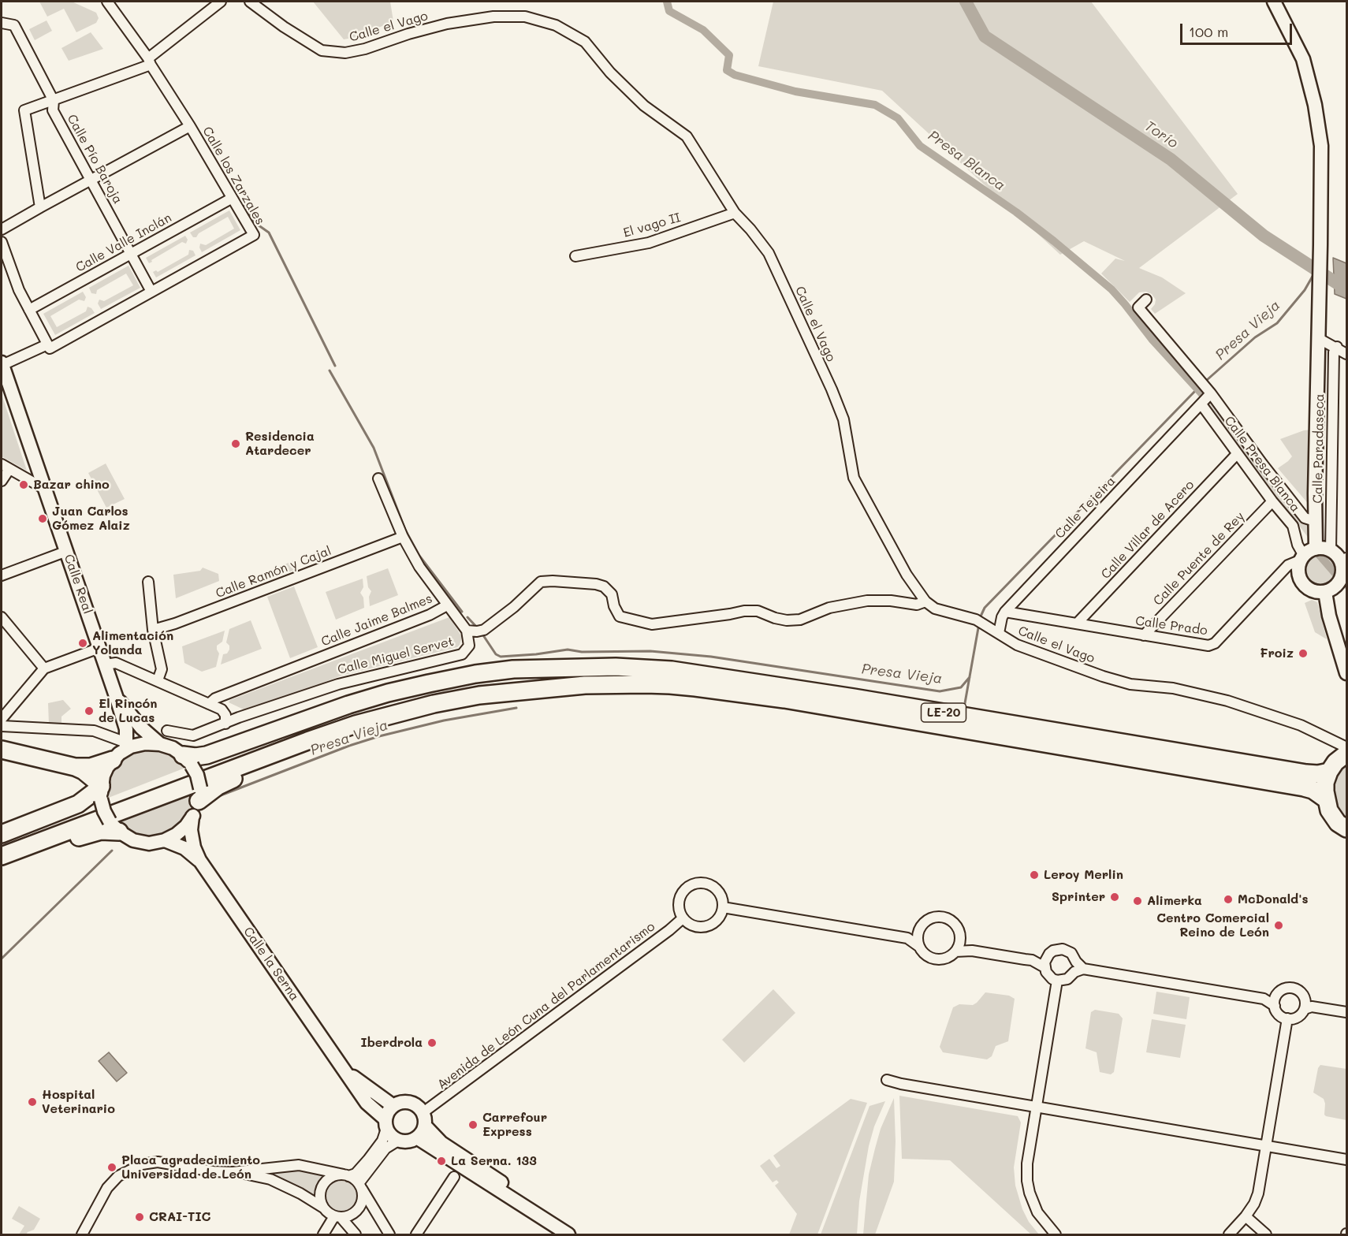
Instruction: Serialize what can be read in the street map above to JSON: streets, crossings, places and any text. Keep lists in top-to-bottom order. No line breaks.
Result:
{"streets":{"highway":["LE-20"],"street":["Calle el Vago","Calle Pío Baroja","Calle los Zarzales","El vago II","Calle Valle Inclán","Calle Paradaseca","Calle Presa Blanca","Calle Tejeira","Calle Villar de Acero","Calle Puente de Rey","Calle Ramón y Cajal","Calle Real","Calle Jaime Balmes","Calle Prado","Calle Miguel Servet","Calle la Serna","Avenida de León Cuna del Parlamentarismo"]},"crossings":[["Calle el Vago","El vago II"],["Calle el Vago","Calle Tejeira"],["Calle el Vago","Calle Miguel Servet"],["Calle el Vago","LE-20"],["Calle Pío Baroja","Calle los Zarzales"],["Calle Pío Baroja","Calle Valle Inclán"],["Calle los Zarzales","Calle Valle Inclán"],["Calle Paradaseca","Calle Presa Blanca"],["Calle Paradaseca","Calle Prado"],["Calle Presa Blanca","Calle Tejeira"],["Calle Presa Blanca","Calle Villar de Acero"],["Calle Presa Blanca","Calle Puente de Rey"],["Calle Presa Blanca","Calle Prado"],["Calle Tejeira","Calle Prado"],["Calle Villar de Acero","Calle Prado"],["Calle Puente de Rey","Calle Prado"],["Calle Ramón y Cajal","Calle Jaime Balmes"],["Calle Real","Calle la Serna"],["Calle la Serna","Avenida de León Cuna del Parlamentarismo"]],"water":["Torío","Presa Blanca","Presa Vieja"],"places":["Residencia Atardecer","Bazar chino","Juan Carlos Gómez Alaiz","Alimentación Yolanda","Froiz","El Rincón de Lucas","Leroy Merlin","Sprinter","McDonald's","Alimerka","Centro Comercial Reino de León","Iberdrola","Hospital Veterinario","Carrefour Express","La Serna. 133","Placa agradecimiento Universidad de León","CRAI-TIC"],"scale_bar":"100 m"}
